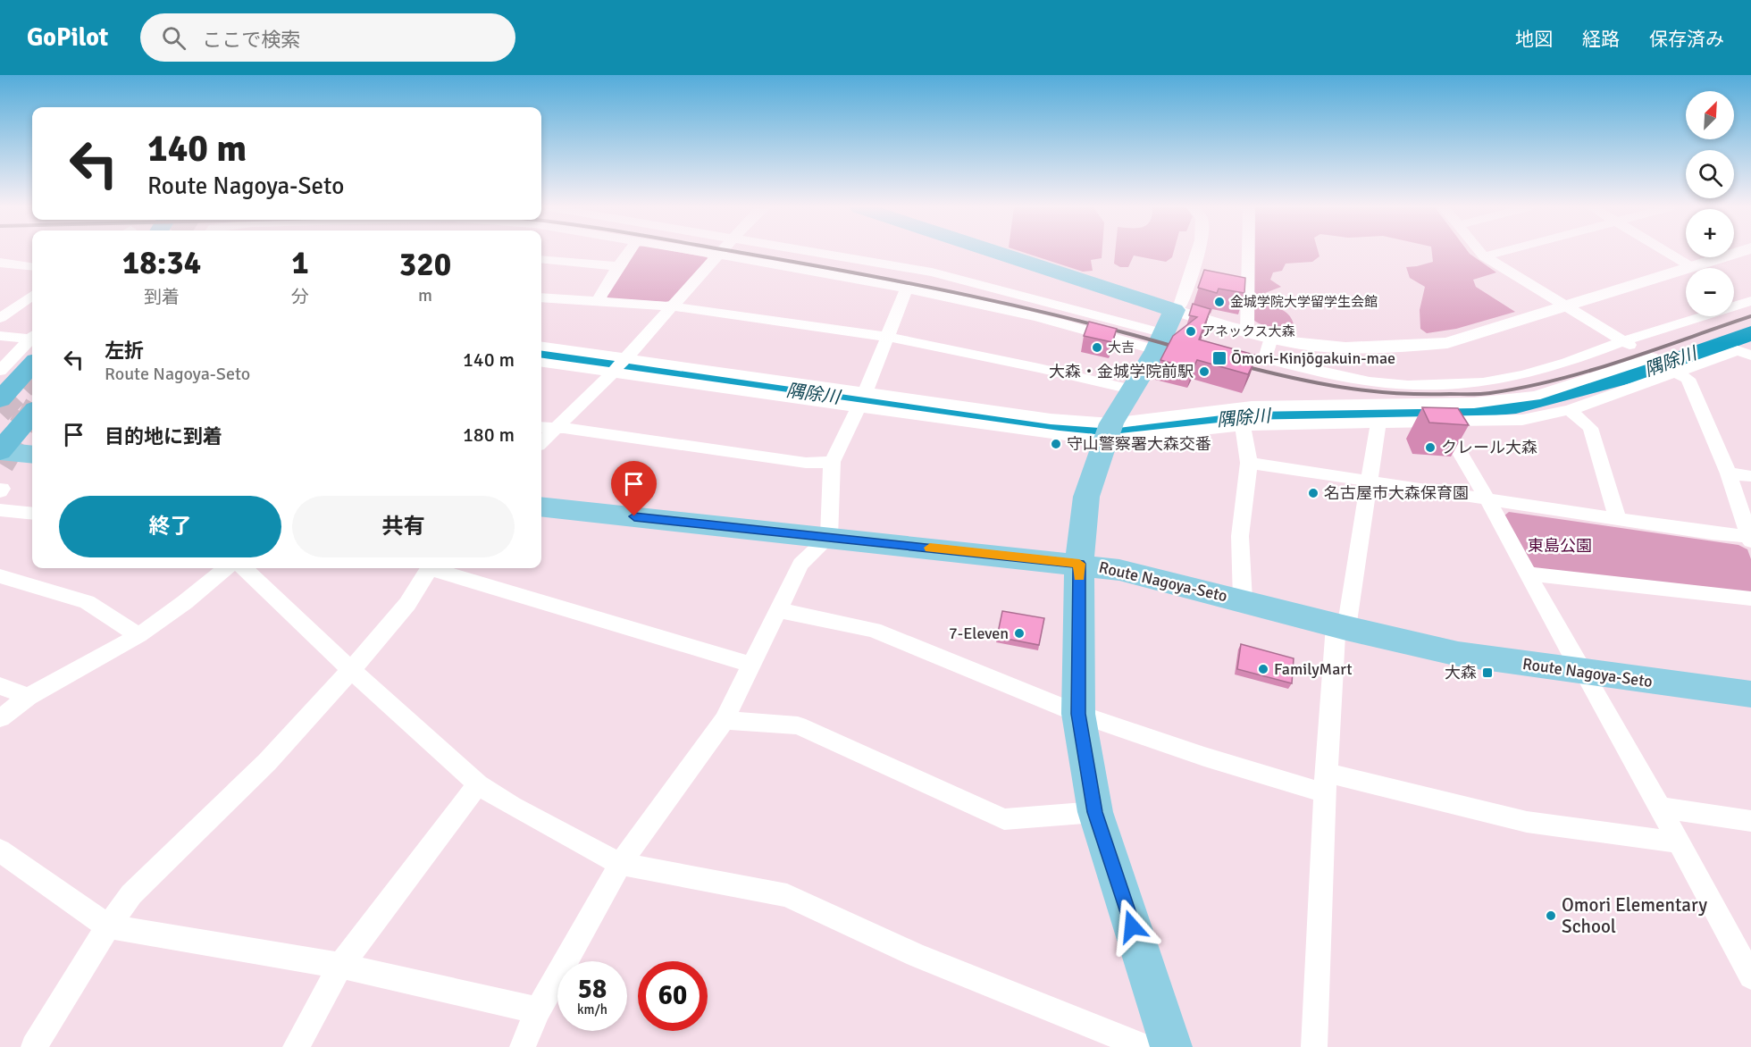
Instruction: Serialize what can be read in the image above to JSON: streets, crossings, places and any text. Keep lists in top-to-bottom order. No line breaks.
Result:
{"streets":{"main road":["Route Nagoya-Seto"]},"water":["隅除川"],"parks":["東島公園"],"places":{"other":["金城学院大学留学生会館","アネックス大森","大吉","大森・金城学院前駅","守山警察署大森交番","クレール大森","名古屋市大森保育園","7-Eleven","FamilyMart","Omori Elementary School"],"transit":["Ōmori-Kinjōgakuin-mae","大森"]},"north":"top right","page":{"header":"GoPilot","search":"ここで検索","nav":["地図","経路","保存済み"],"map_buttons":["+","−"],"turn":["140 m","Route Nagoya-Seto"],"eta":["18:34","到着","1","分","320","m"],"list":[{"name":"左折","note":"Route Nagoya-Seto","value":"140 m"},{"name":"目的地に到着","value":"180 m"}],"buttons":["終了","共有"],"speed":"58 km/h","limit":"60"}}
